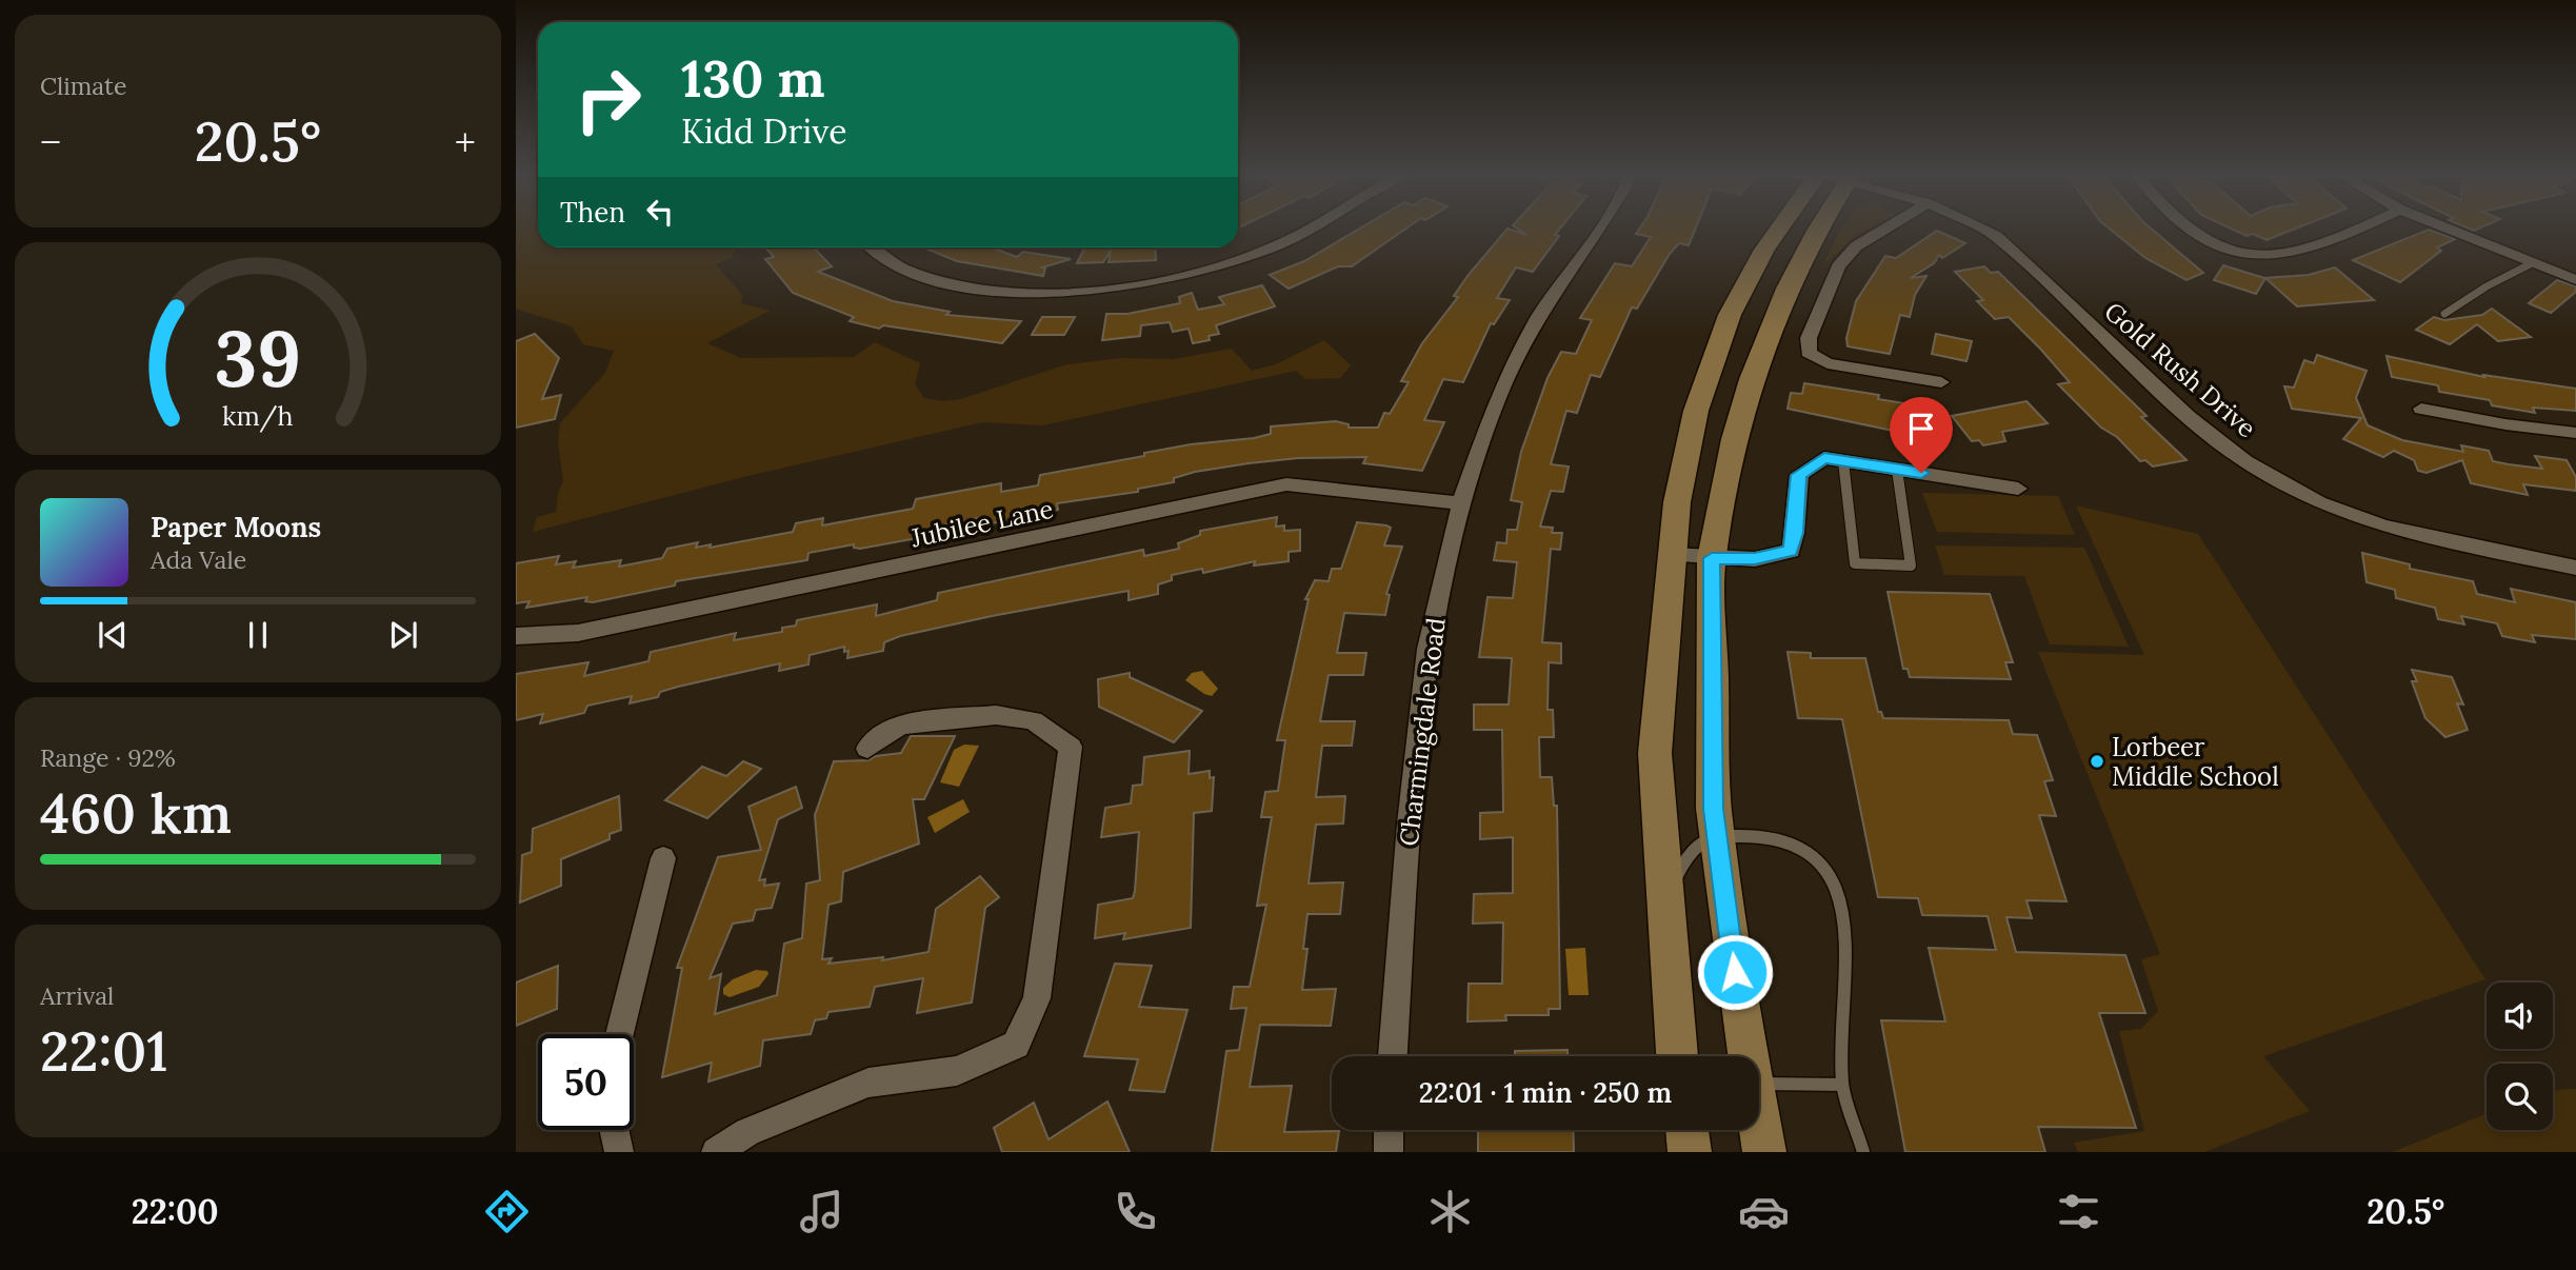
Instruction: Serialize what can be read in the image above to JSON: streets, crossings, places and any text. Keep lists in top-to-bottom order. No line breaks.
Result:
{"streets":{"street":["Gold Rush Drive","Jubilee Lane","Charmingdale Road"]},"crossings":[["Jubilee Lane","Charmingdale Road"]],"places":["Lorbeer Middle School"],"page":{"tile":["Climate",["Range · 92%","460 km"],["Arrival","22:01"]],"turn":["130 m","Kidd Drive"],"heat":["−","20.5°","+"],"then":"Then","song":["Paper Moons","Ada Vale"],"limit":"50","trip":"22:01 · 1 min · 250 m","tabs":["22:00","20.5°"],"gauge":["39","km/h"]}}
